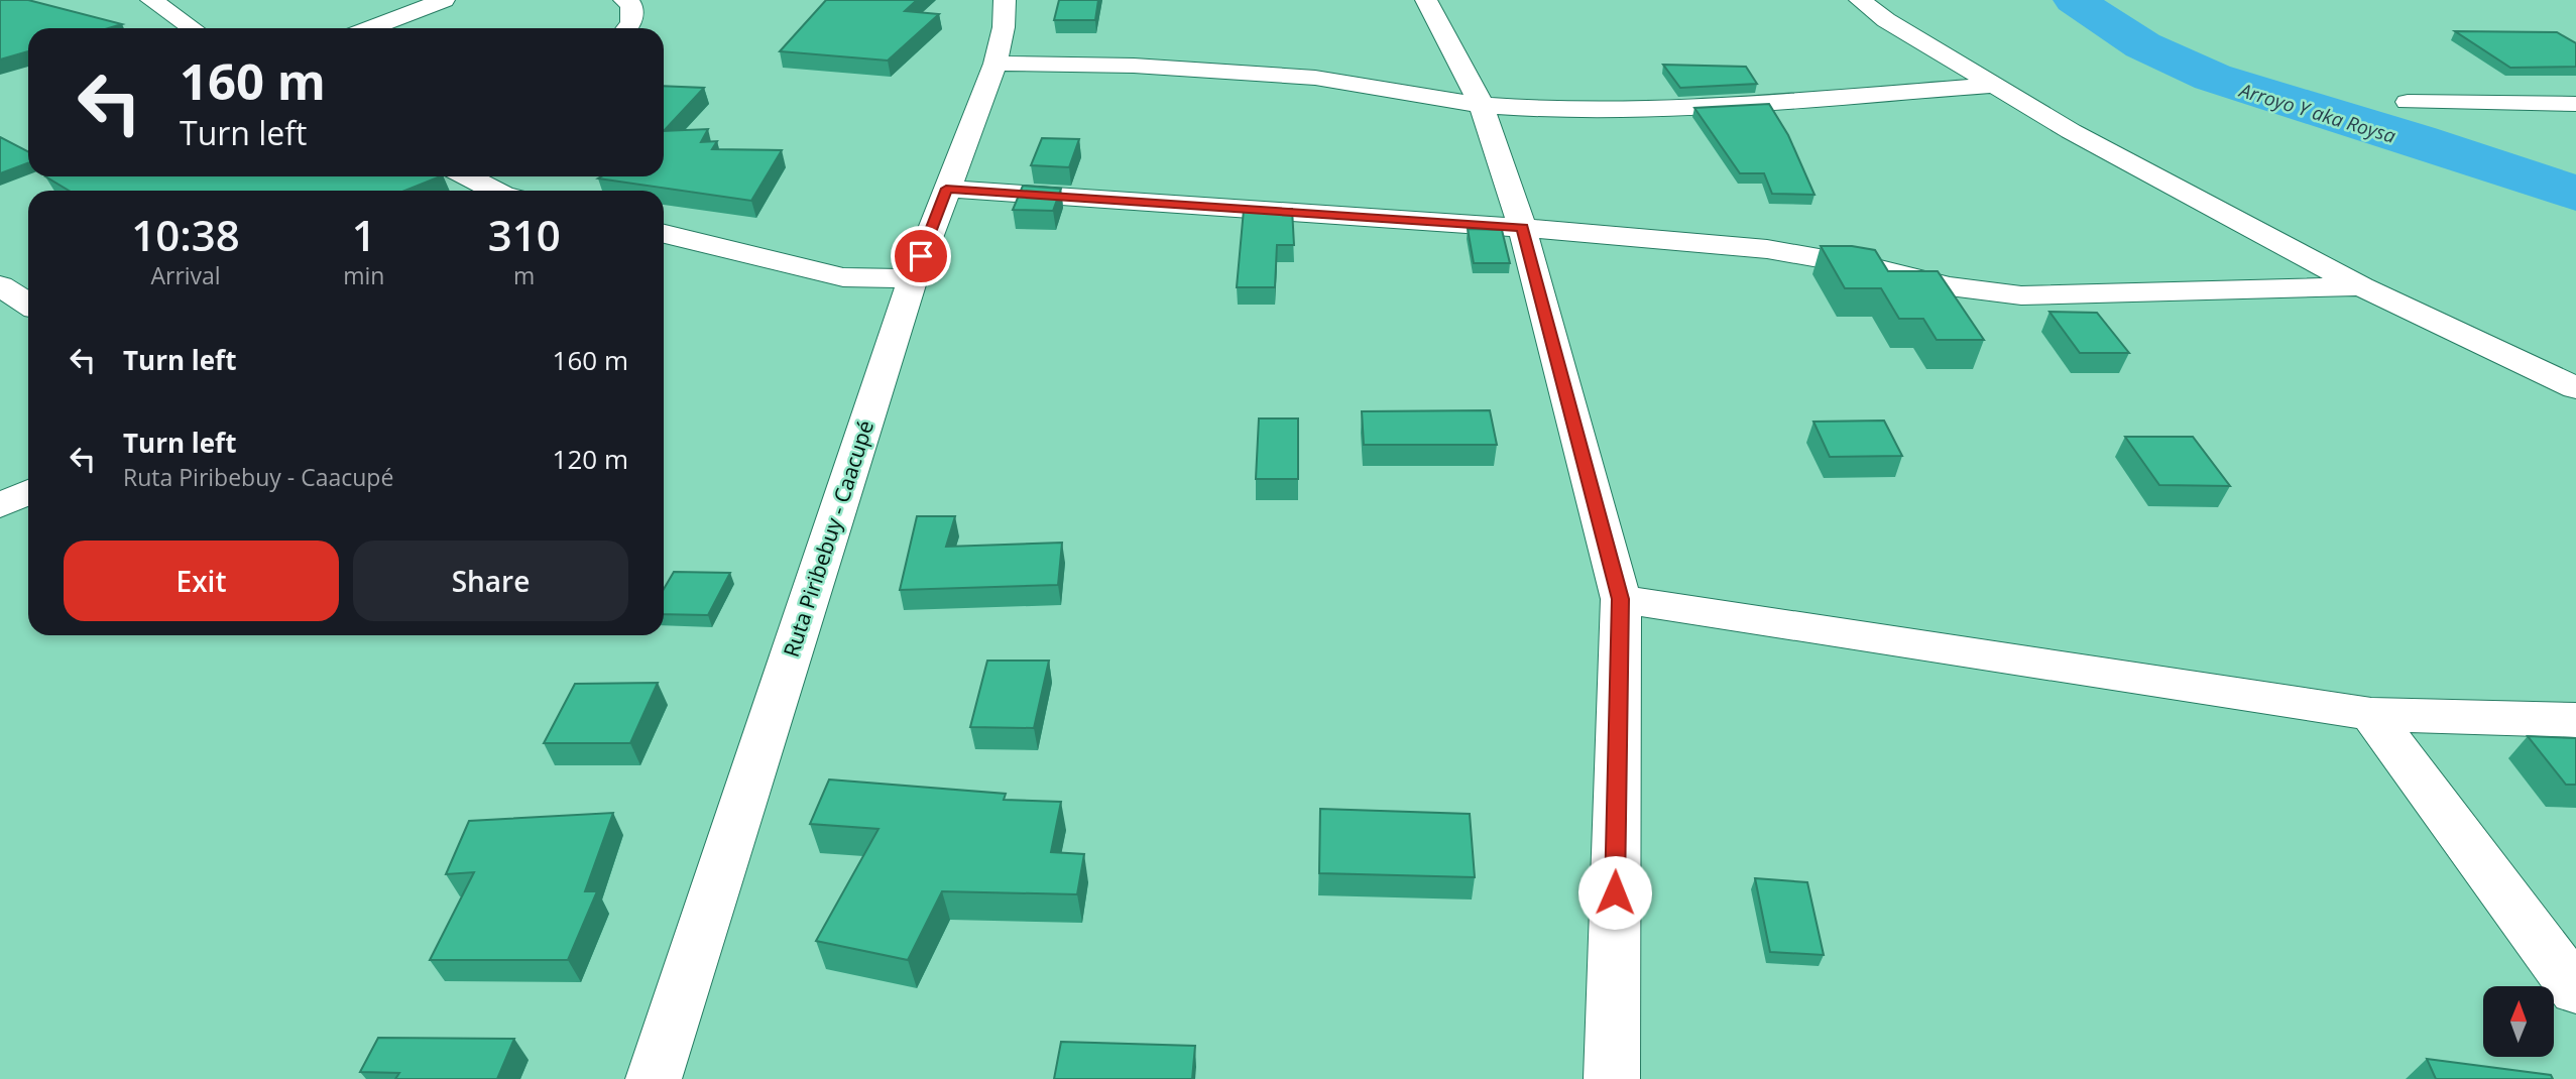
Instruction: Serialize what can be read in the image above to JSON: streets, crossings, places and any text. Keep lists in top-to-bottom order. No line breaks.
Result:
{"streets":{"street":["Ruta Piribebuy - Caacupé"]},"water":["Arroyo Y aka Roysa"],"north":"top","page":{"turn":["160 m","Turn left"],"eta":["10:38","Arrival","1","min","310","m"],"list":[{"name":"Turn left","value":"160 m"},{"name":"Turn left","note":"Ruta Piribebuy - Caacupé","value":"120 m"}],"buttons":["Exit","Share"]}}
